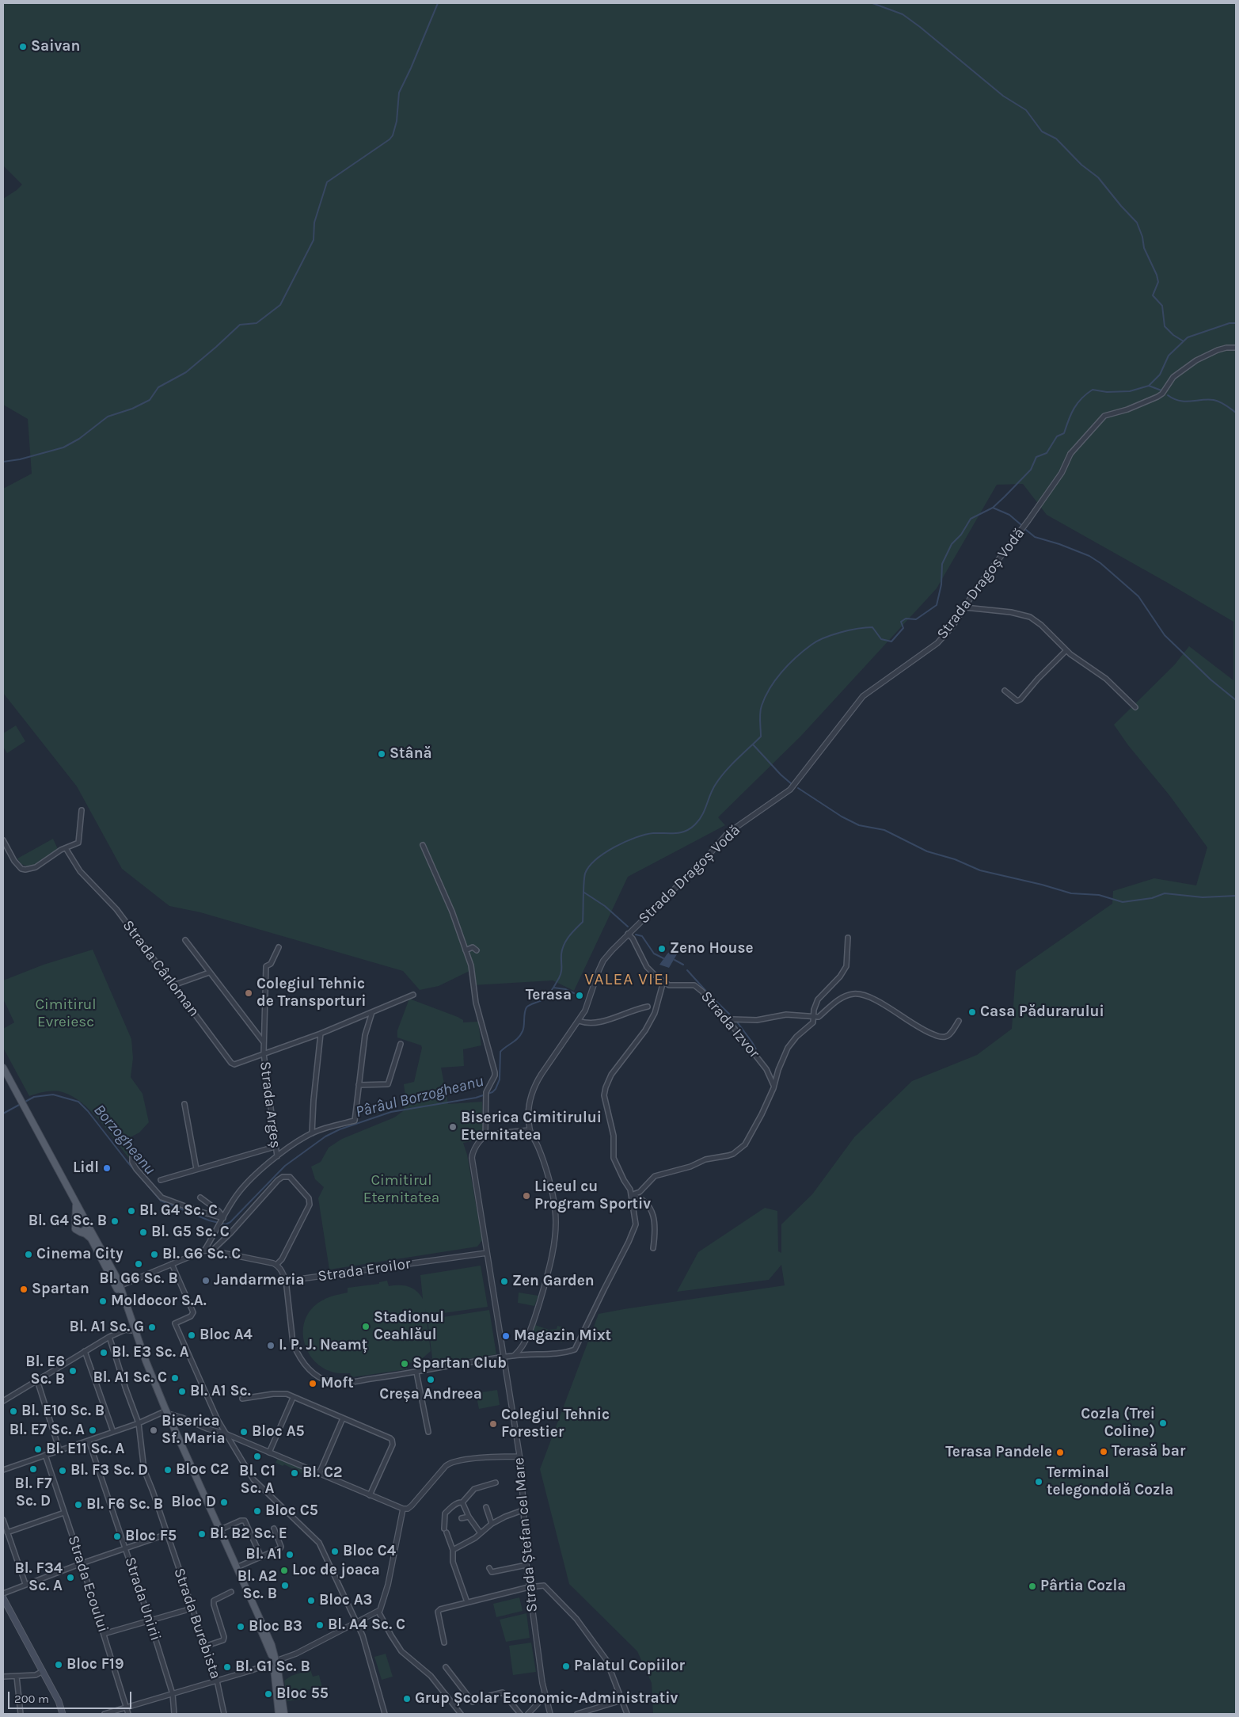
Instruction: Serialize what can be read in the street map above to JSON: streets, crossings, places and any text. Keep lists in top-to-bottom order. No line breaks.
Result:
{"streets":{"street":["Strada Dragoș Vodă","Strada Cârloman","Strada Izvor","Strada Argeș","Strada Eroilor","Strada Ștefan cel Mare","Strada Ecoului","Strada Unirii","Strada Burebista"]},"crossings":[["Strada Dragoș Vodă","Strada Izvor"],["Strada Cârloman","Strada Argeș"],["Strada Eroilor","Strada Ștefan cel Mare"]],"districts":["VALEA VIEI"],"water":["Pârâul Borzogheanu","Borzogheanu"],"parks":["Cimitirul Evreiesc","Cimitirul Eternitatea"],"places":["Saivan","Stână","Zeno House","Colegiul Tehnic de Transporturi","Terasa","Casa Pădurarului","Biserica Cimitirului Eternitatea","Lidl","Liceul cu Program Sportiv","Bl. G4 Sc. C","Bl. G4 Sc. B","Bl. G5 Sc. C","Cinema City","Bl. G6 Sc. C","Bl. G6 Sc. B","Jandarmeria","Zen Garden","Spartan","Moldocor S.A.","Stadionul Ceahlăul","Bl. A1 Sc. G","Bloc A4","Magazin Mixt","I. P. J. Neamț","Bl. E3 Sc. A","Spartan Club","Bl. E6 Sc. B","Bl. A1 Sc. C","Creșa Andreea","Moft","Bl. A1 Sc.","Bl. E10 Sc. B","Cozla (Trei Coline)","Colegiul Tehnic Forestier","Bl. E7 Sc. A","Biserica Sf. Maria","Bloc A5","Bl. E11 Sc. A","Terasă bar","Terasa Pandele","Bl. C1 Sc. A","Bl. F7 Sc. D","Bloc C2","Bl. F3 Sc. D","Bl. C2","Terminal telegondolă Cozla","Bloc D","Bl. F6 Sc. B","Bloc C5","Bl. B2 Sc. E","Bloc F5","Bloc C4","Bl. A1","Loc de joaca","Bl. F34 Sc. A","Bl. A2 Sc. B","Pârtia Cozla","Bloc A3","Bl. A4 Sc. C","Bloc B3","Bloc F19","Palatul Copiilor","Bl. G1 Sc. B","Bloc 55","Grup Școlar Economic-Administrativ"],"scale_bar":"200 m"}
